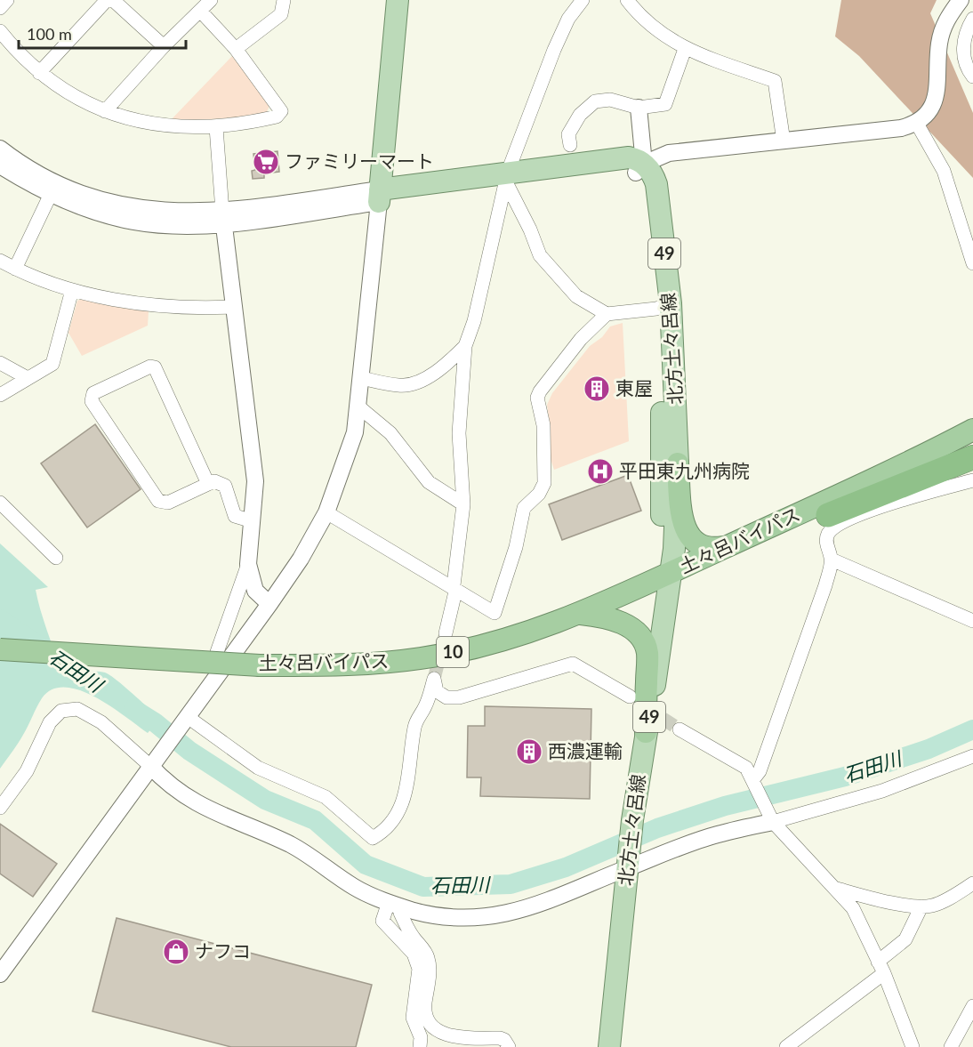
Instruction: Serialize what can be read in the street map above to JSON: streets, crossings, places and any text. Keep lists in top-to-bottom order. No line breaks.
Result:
{"streets":{"highway":["土々呂バイパス","10"],"main road":["49","北方土々呂線"]},"crossings":[["北方土々呂線","土々呂バイパス"]],"water":["石田川"],"places":{"supermarket":["ファミリーマート"],"building":["東屋","西濃運輸"],"hospital":["平田東九州病院"],"shop":["ナフコ"]},"scale_bar":"100 m"}
